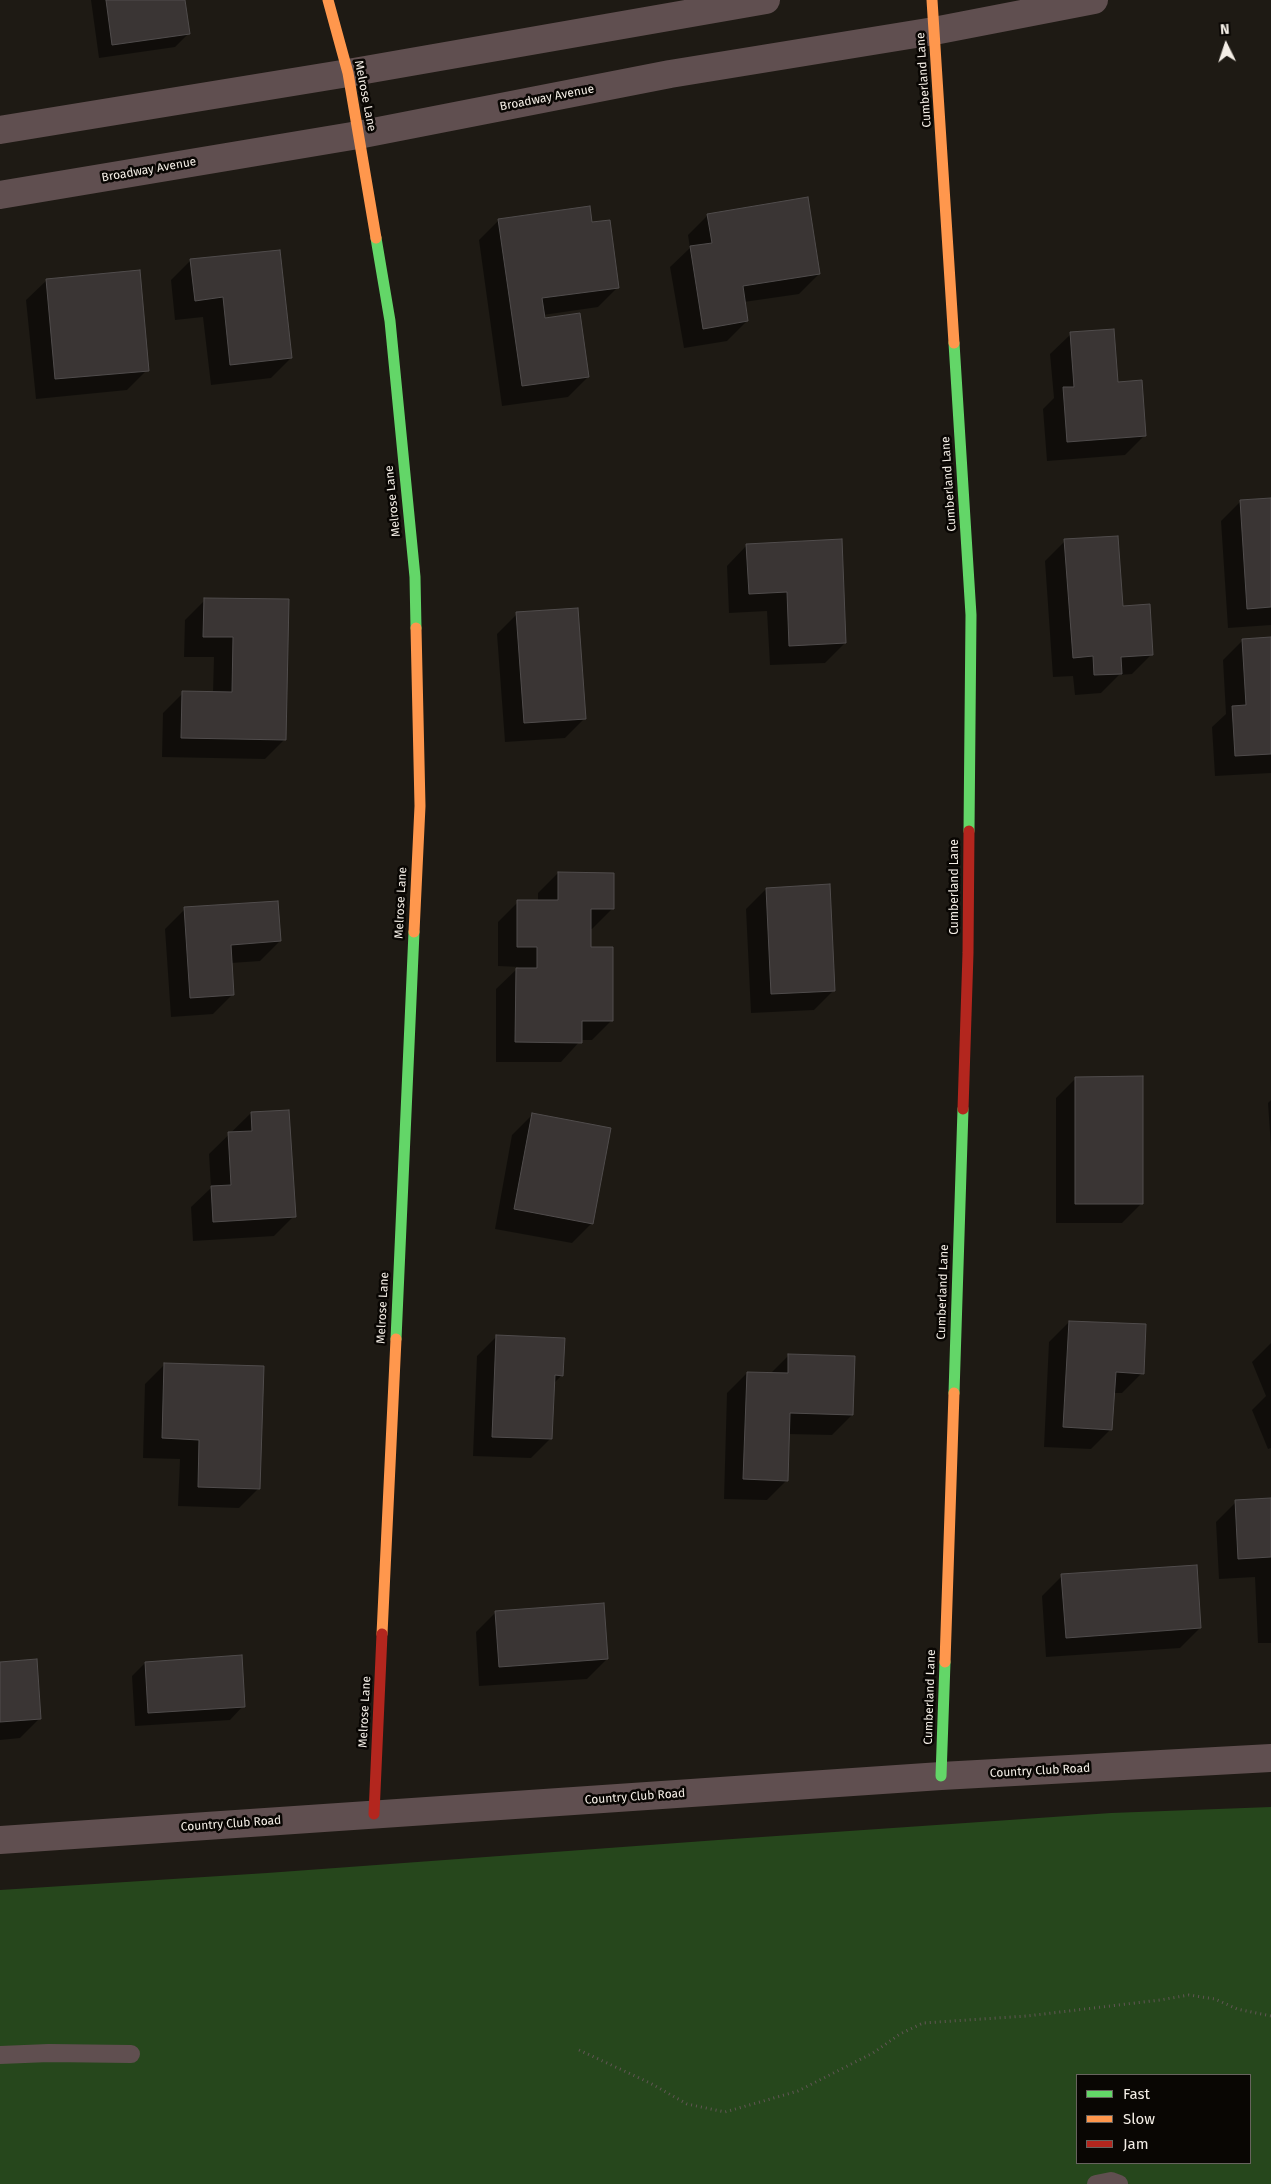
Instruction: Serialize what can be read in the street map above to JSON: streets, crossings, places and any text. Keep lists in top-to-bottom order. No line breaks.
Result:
{"streets":{"street":["Cumberland Lane","Melrose Lane","Broadway Avenue","Country Club Road"]},"crossings":[["Cumberland Lane","Broadway Avenue"],["Cumberland Lane","Country Club Road"],["Melrose Lane","Broadway Avenue"],["Melrose Lane","Country Club Road"]],"legend":["Fast","Slow","Jam"],"north":"top"}
